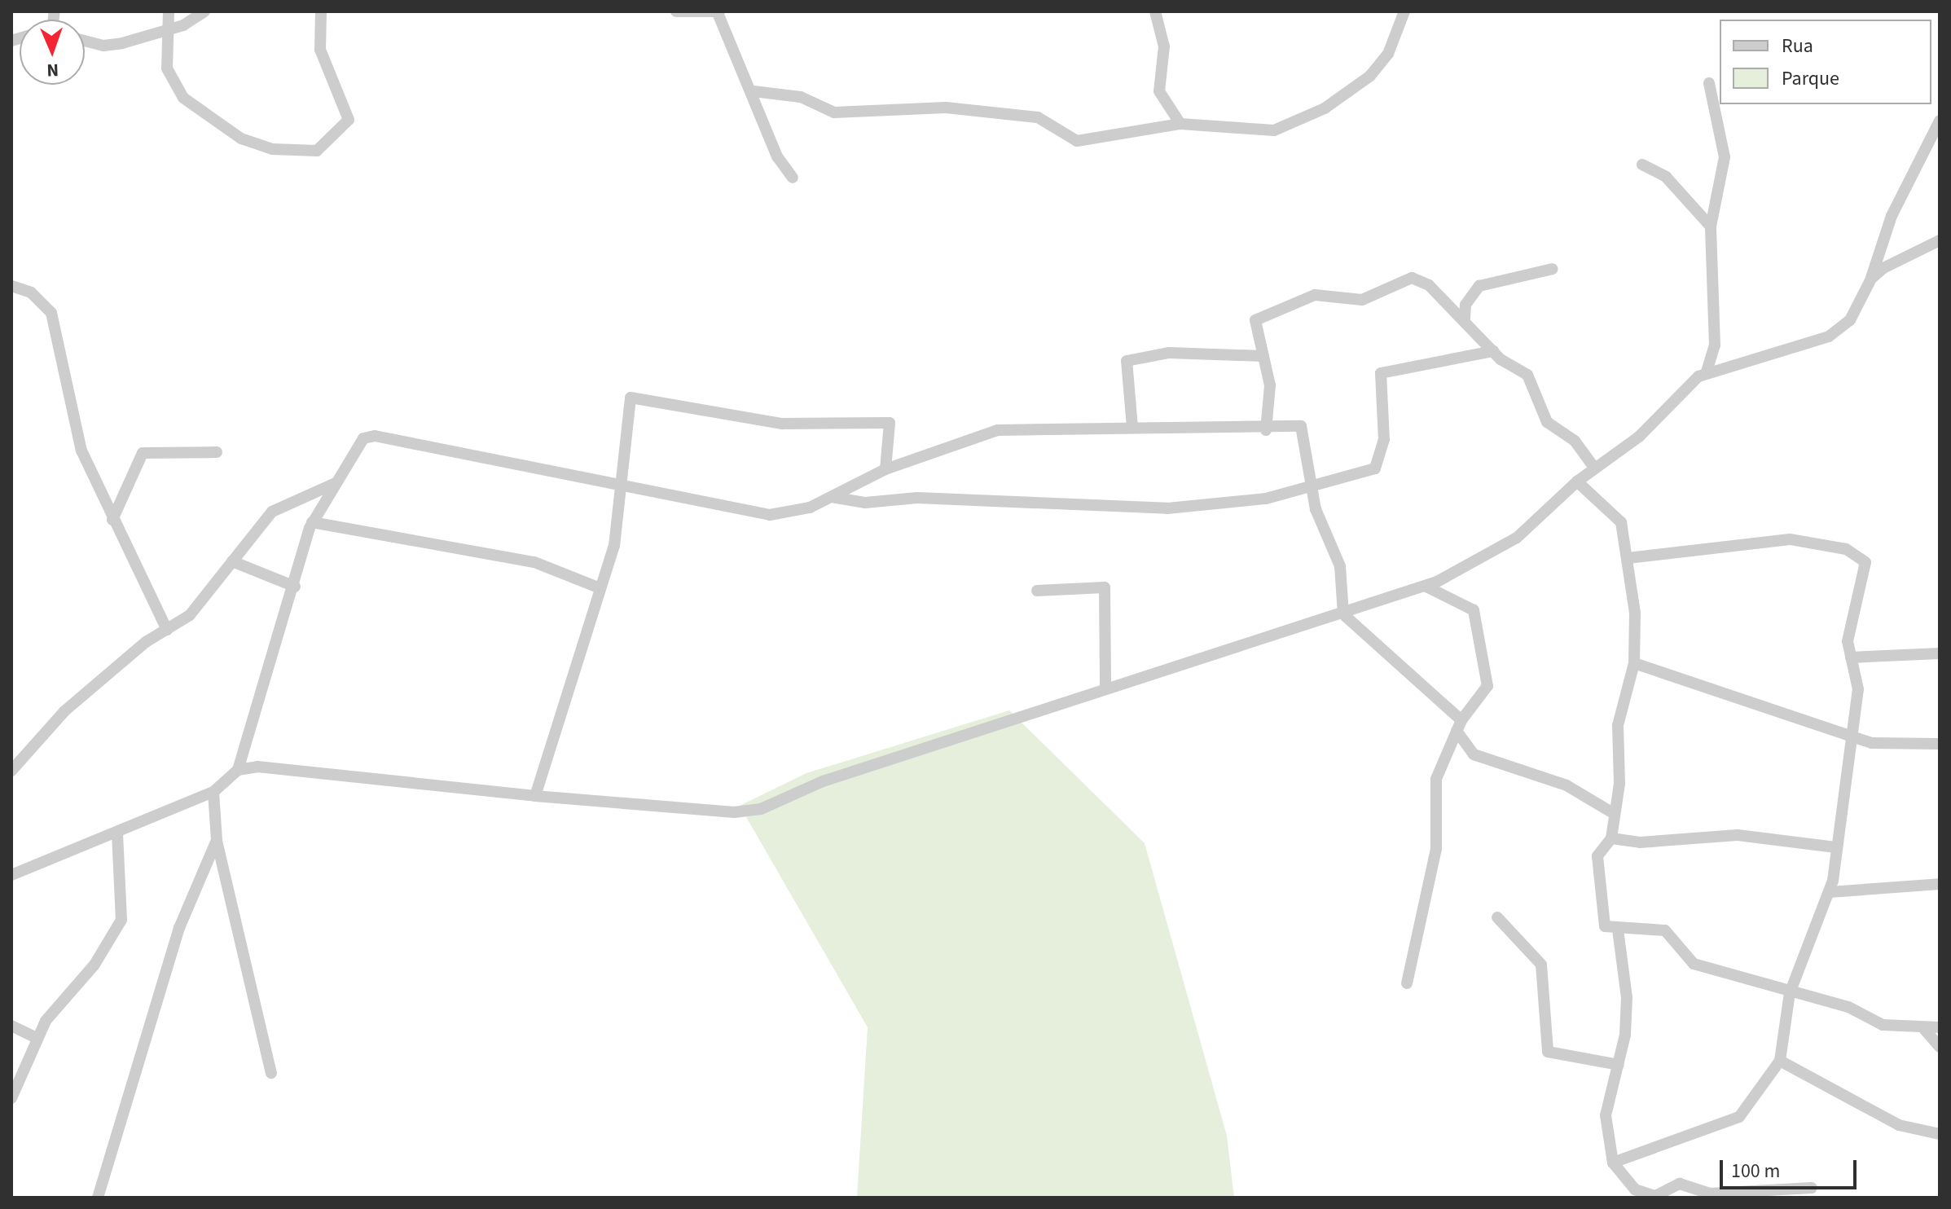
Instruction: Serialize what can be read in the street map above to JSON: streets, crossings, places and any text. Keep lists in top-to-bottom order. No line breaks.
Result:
{"legend":["Rua","Parque"],"scale_bar":"100 m","north":"bottom"}
